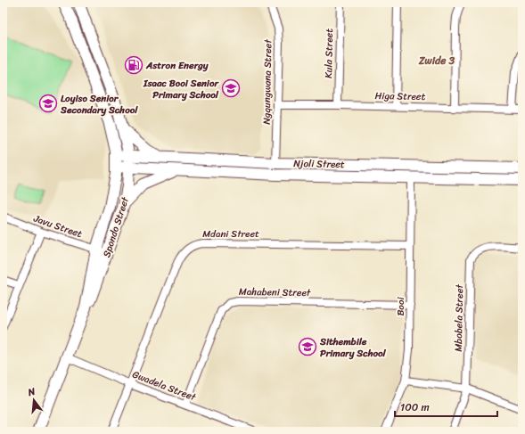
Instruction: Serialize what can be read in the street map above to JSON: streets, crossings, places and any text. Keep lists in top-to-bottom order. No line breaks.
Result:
{"streets":{"main road":["Njoli Street","Spondo Street"],"street":["Kula Street","Ngqungwana Street","Higa Street","Javu Street","Mdani Street","Mahabeni Street","Booi","Mbobela Street","Gwadela Street"]},"crossings":[["Kula Street","Higa Street"],["Ngqungwana Street","Higa Street"],["Ngqungwana Street","Njoli Street"],["Njoli Street","Spondo Street"],["Njoli Street","Booi"],["Javu Street","Spondo Street"],["Spondo Street","Gwadela Street"],["Mdani Street","Booi"],["Mdani Street","Gwadela Street"],["Mahabeni Street","Booi"],["Mahabeni Street","Gwadela Street"]],"districts":["Zwide 3"],"places":{"fuel station":["Astron Energy"],"school or university":["Isaac Booi Senior Primary School","Loyiso Senior Secondary School","Sithembile Primary School"]},"scale_bar":"100 m","north":"top"}
